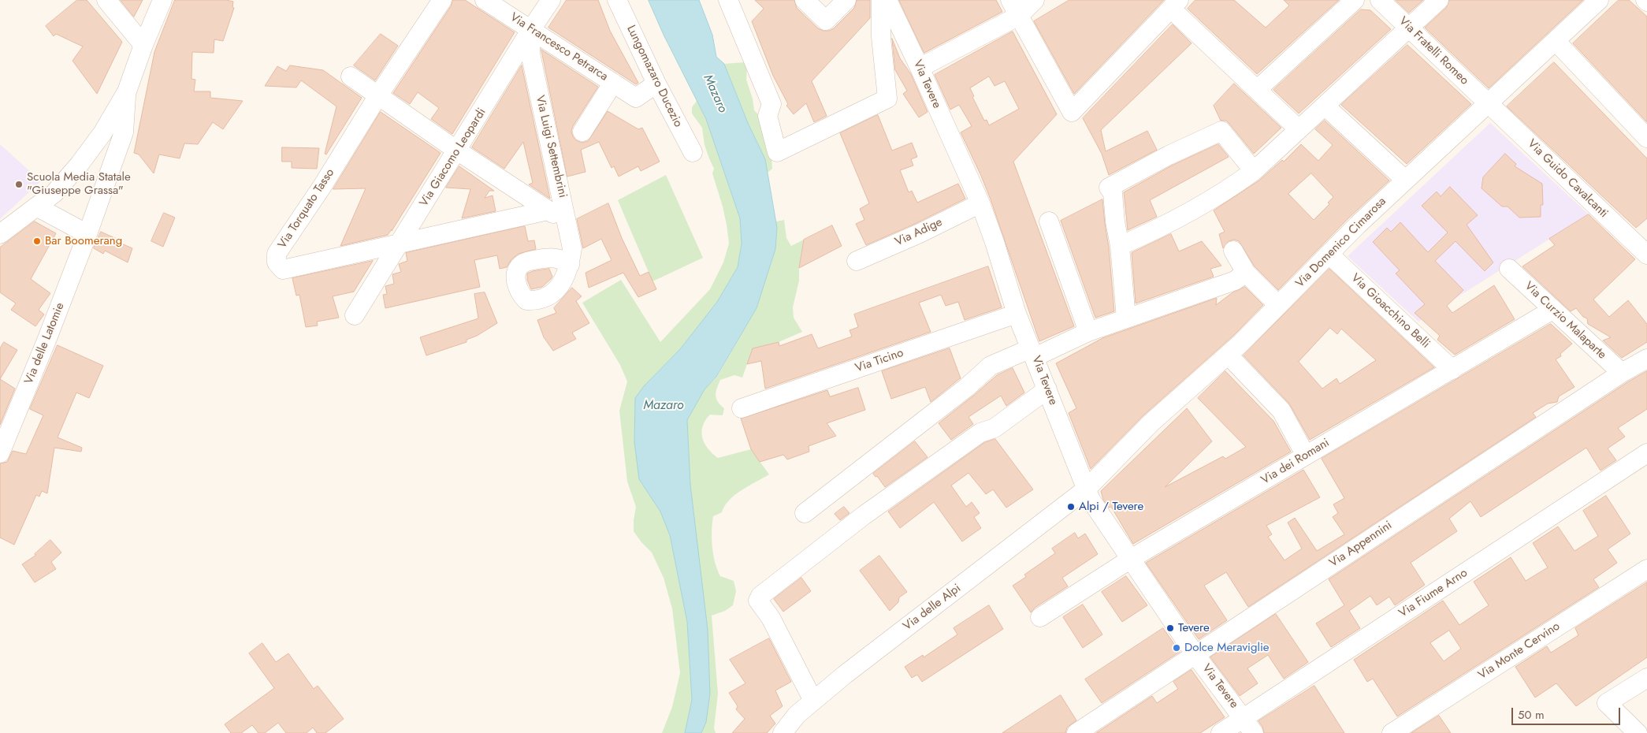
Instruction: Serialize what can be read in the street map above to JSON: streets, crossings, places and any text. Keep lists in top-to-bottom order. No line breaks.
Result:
{"streets":{"street":["Via Francesco Petrarca","Via Fratelli Romeo","Lungomazaro Ducezio","Via Tevere","Via Luigi Settembrini","Via Giacomo Leopardi","Via Guido Cavalcanti","Via Torquato Tasso","Via Adige","Via Domenico Cimarosa","Via Gioacchino Belli","Via Curzio Malaparte","Via delle Latomie","Via Ticino","Via dei Romani","Via Appennini","Via Fiume Arno","Via delle Alpi","Via Monte Cervino"]},"crossings":[["Via Francesco Petrarca","Lungomazaro Ducezio"],["Via Francesco Petrarca","Via Luigi Settembrini"],["Via Francesco Petrarca","Via Giacomo Leopardi"],["Via Fratelli Romeo","Via Guido Cavalcanti"],["Via Fratelli Romeo","Via Domenico Cimarosa"],["Via Tevere","Via Adige"],["Via Tevere","Via Domenico Cimarosa"],["Via Tevere","Via Ticino"],["Via Tevere","Via dei Romani"],["Via Tevere","Via Appennini"],["Via Tevere","Via Fiume Arno"],["Via Tevere","Via delle Alpi"],["Via Luigi Settembrini","Via Giacomo Leopardi"],["Via Giacomo Leopardi","Via Torquato Tasso"],["Via Guido Cavalcanti","Via Domenico Cimarosa"],["Via Domenico Cimarosa","Via Gioacchino Belli"],["Via Domenico Cimarosa","Via delle Alpi"],["Via Gioacchino Belli","Via dei Romani"],["Via Curzio Malaparte","Via dei Romani"],["Via Curzio Malaparte","Via Appennini"]],"water":["Mazaro"],"places":["Scuola Media Statale \"Giuseppe Grassa\"","Bar Boomerang","Alpi / Tevere","Tevere","Dolce Meraviglie"],"scale_bar":"50 m"}
